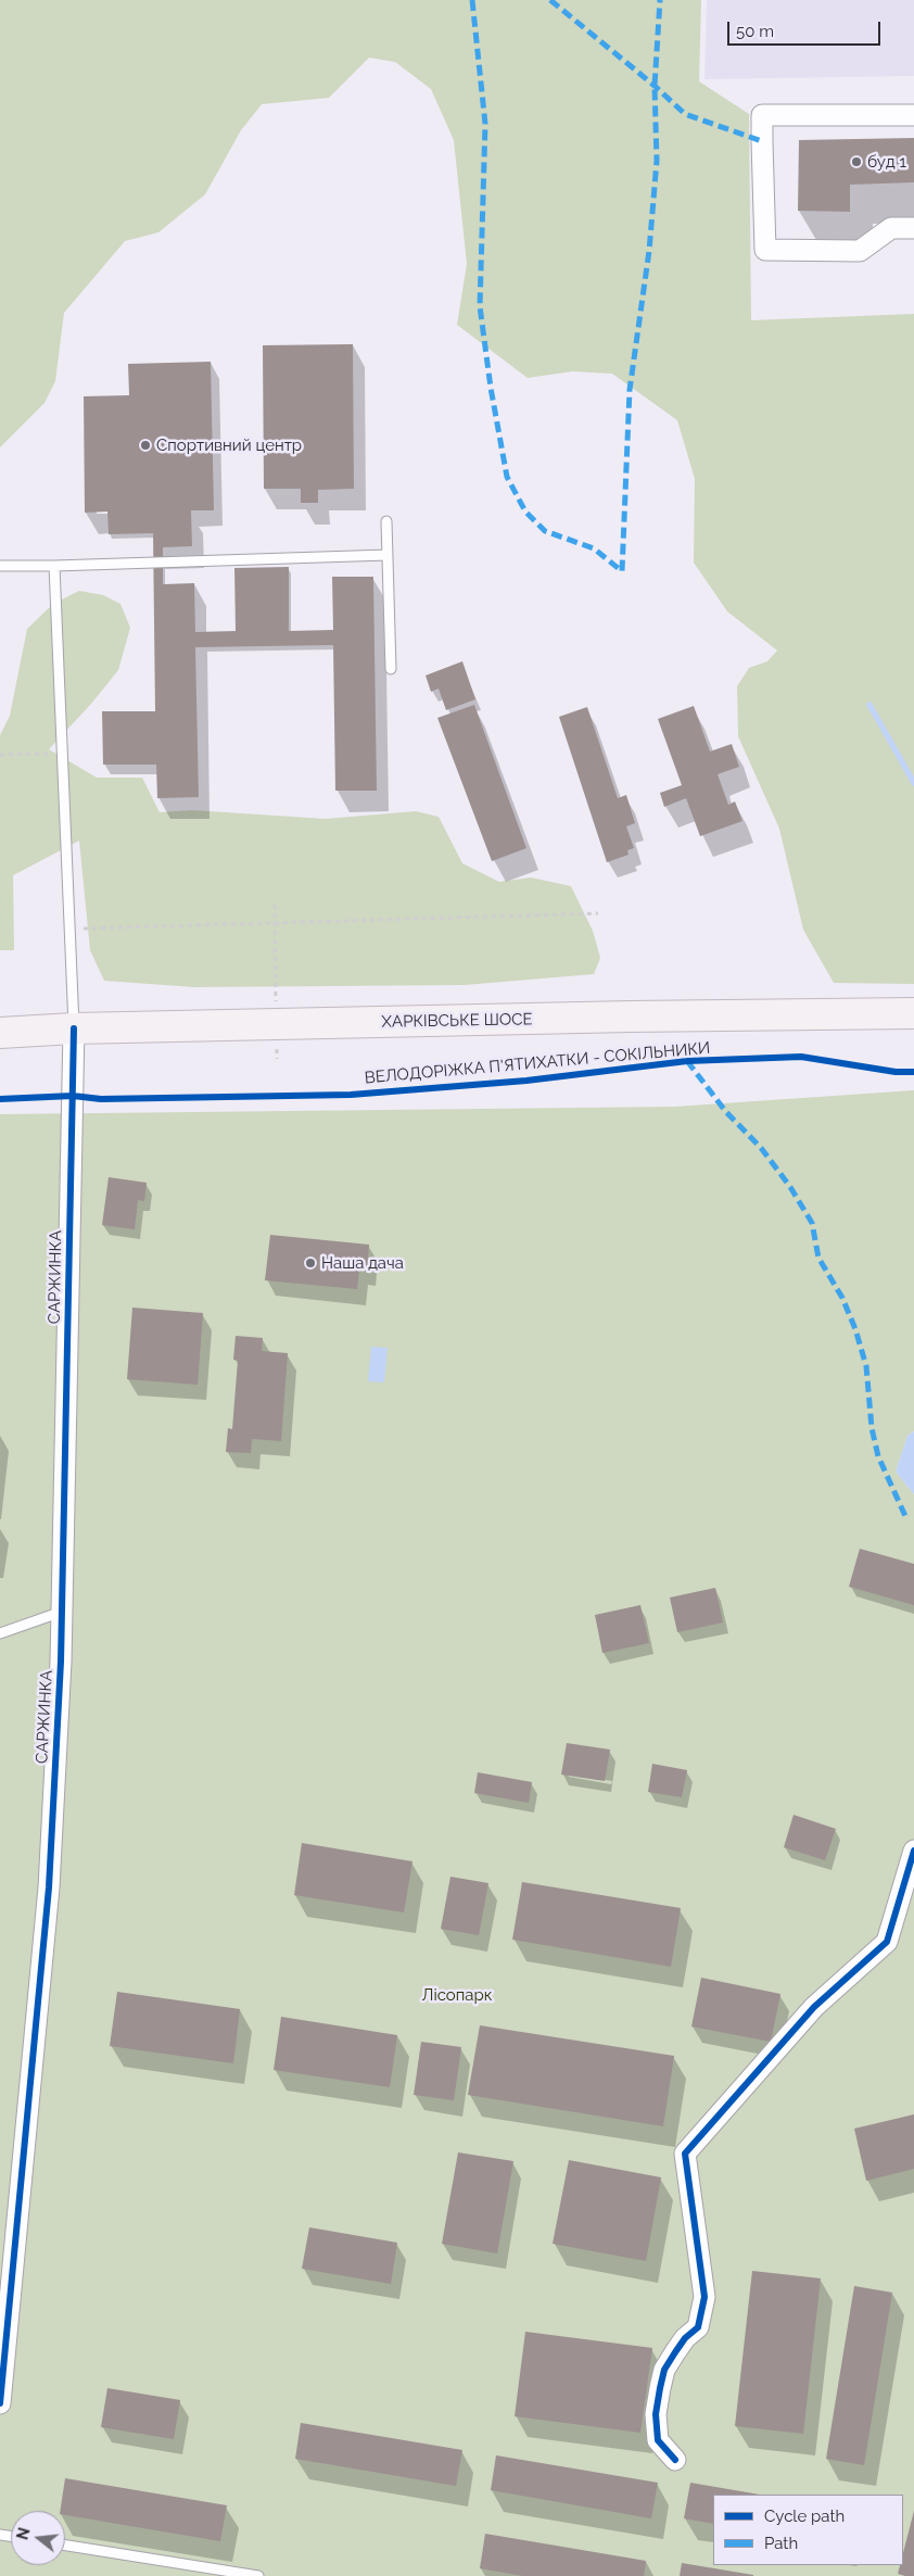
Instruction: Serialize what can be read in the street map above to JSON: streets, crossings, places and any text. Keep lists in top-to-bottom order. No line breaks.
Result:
{"streets":{"main road":["ХАРКІВСЬКЕ ШОСЕ"],"street":["САРЖИНКА"],"cycle path":["ВЕЛОДОРІЖКА П'ЯТИХАТКИ - СОКІЛЬНИКИ"]},"crossings":[["ХАРКІВСЬКЕ ШОСЕ","САРЖИНКА"]],"parks":["Лісопарк"],"places":["буд 1","Спортивний центр","Наша дача"],"legend":["Cycle path","Path"],"scale_bar":"50 m","north":"left"}
